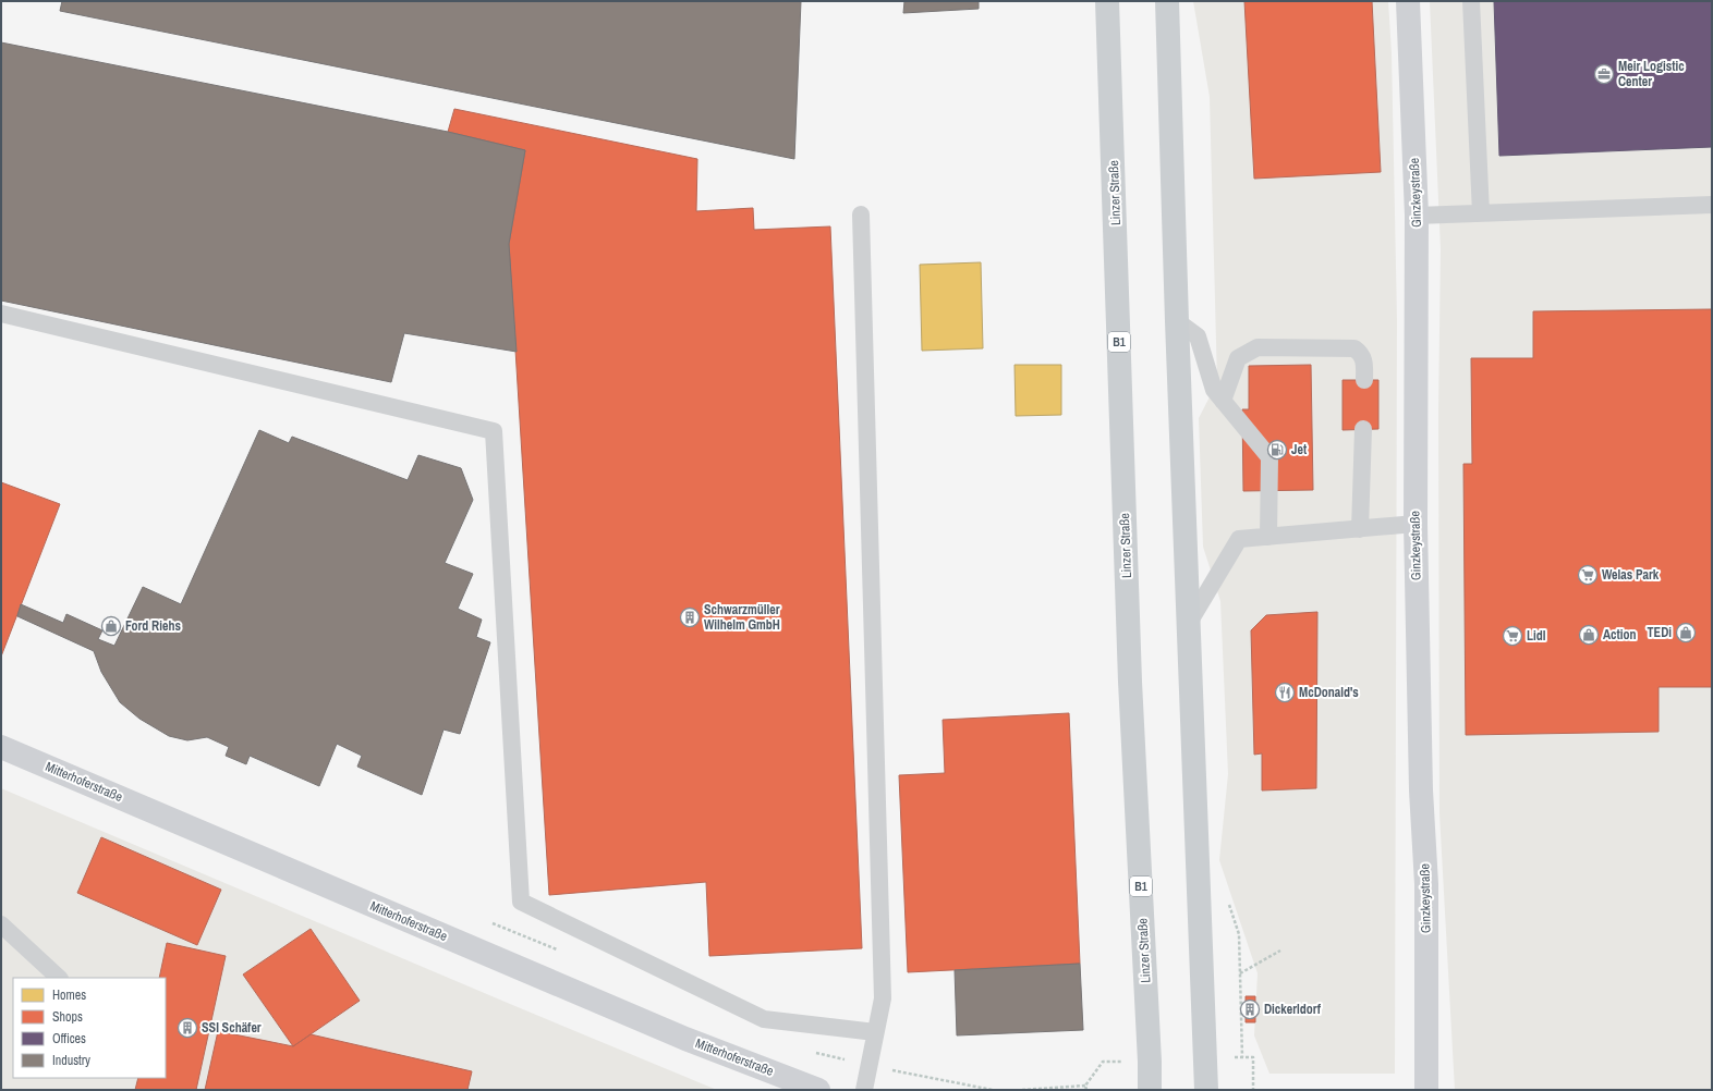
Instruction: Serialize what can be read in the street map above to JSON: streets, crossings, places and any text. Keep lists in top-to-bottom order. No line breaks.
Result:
{"streets":{"main road":["Linzer Straße","B1"],"street":["Ginzkeystraße","Mitterhoferstraße"]},"places":{"office":["Meir Logistic Center"],"fuel station":["Jet"],"supermarket":["Welas Park","Lidl"],"building":["Schwarzmüller Wilhelm GmbH","Dickerldorf","SSI Schäfer"],"shop":["Ford Riehs","TEDi","Action"],"restaurant":["McDonald's"]},"legend":["Homes","Shops","Offices","Industry"]}
